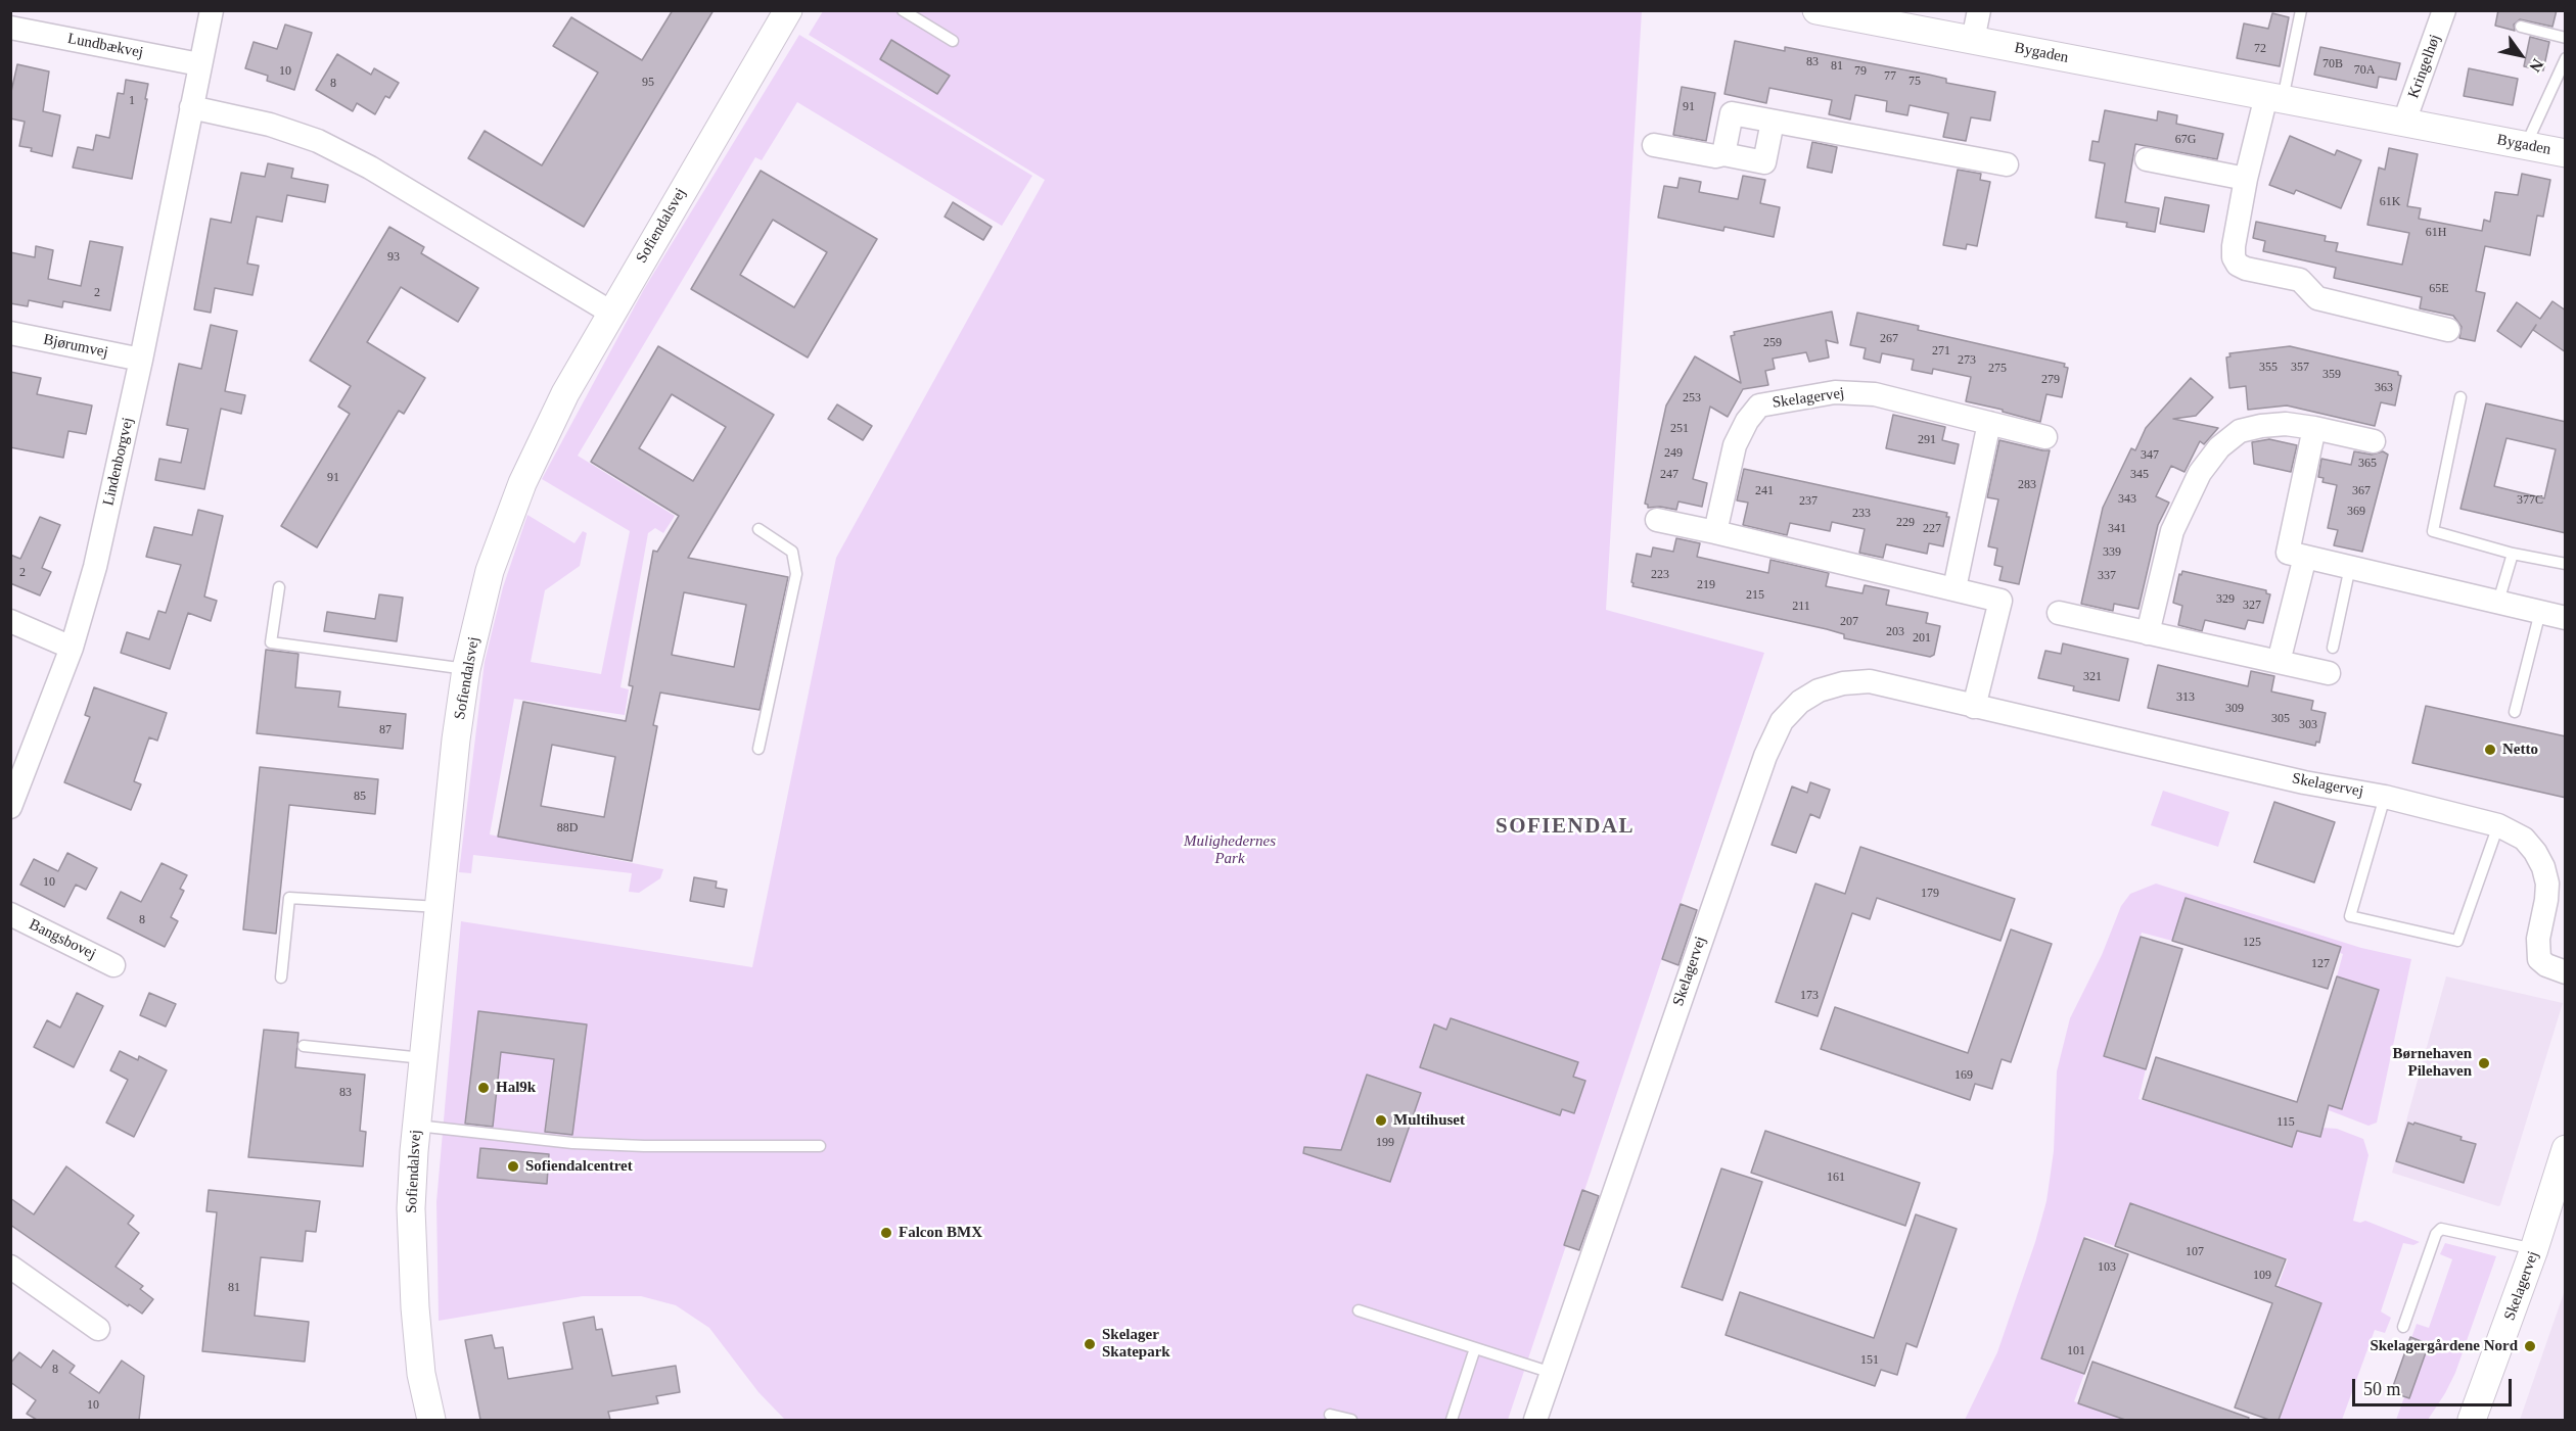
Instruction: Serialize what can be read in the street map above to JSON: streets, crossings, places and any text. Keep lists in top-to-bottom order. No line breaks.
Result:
{"streets":{"street":["Lundbækvej","Bygaden","Kringelhøj","Sofiendalsvej","Bjørumvej","Skelagervej","Lindenborgvej","Bangsbovej"]},"crossings":[["Lundbækvej","Lindenborgvej"],["Bygaden","Kringelhøj"],["Bjørumvej","Lindenborgvej"]],"districts":["SOFIENDAL"],"parks":["Mulighedernes Park"],"places":["Netto","Børnehaven Pilehaven","Hal9k","Multihuset","Sofiendalcentret","Falcon BMX","Skelager Skatepark","Skelagergårdene Nord"],"house_numbers":["72","83","70B","81","70A","10","79","77","75","95","8","1","91","67G","61K","61H","93","65E","2","267","259","271","273","355","357","275","359","279","363","253","251","291","249","347","365","247","345","91","283","241","367","343","377C","237","369","233","229","227","341","339","2","223","337","219","215","329","327","211","207","203","201","321","313","309","305","303","87","85","88D","10","179","8","125","127","173","169","83","115","199","161","107","103","109","81","101","151","8","10"],"scale_bar":"50 m","north":"bottom right"}
